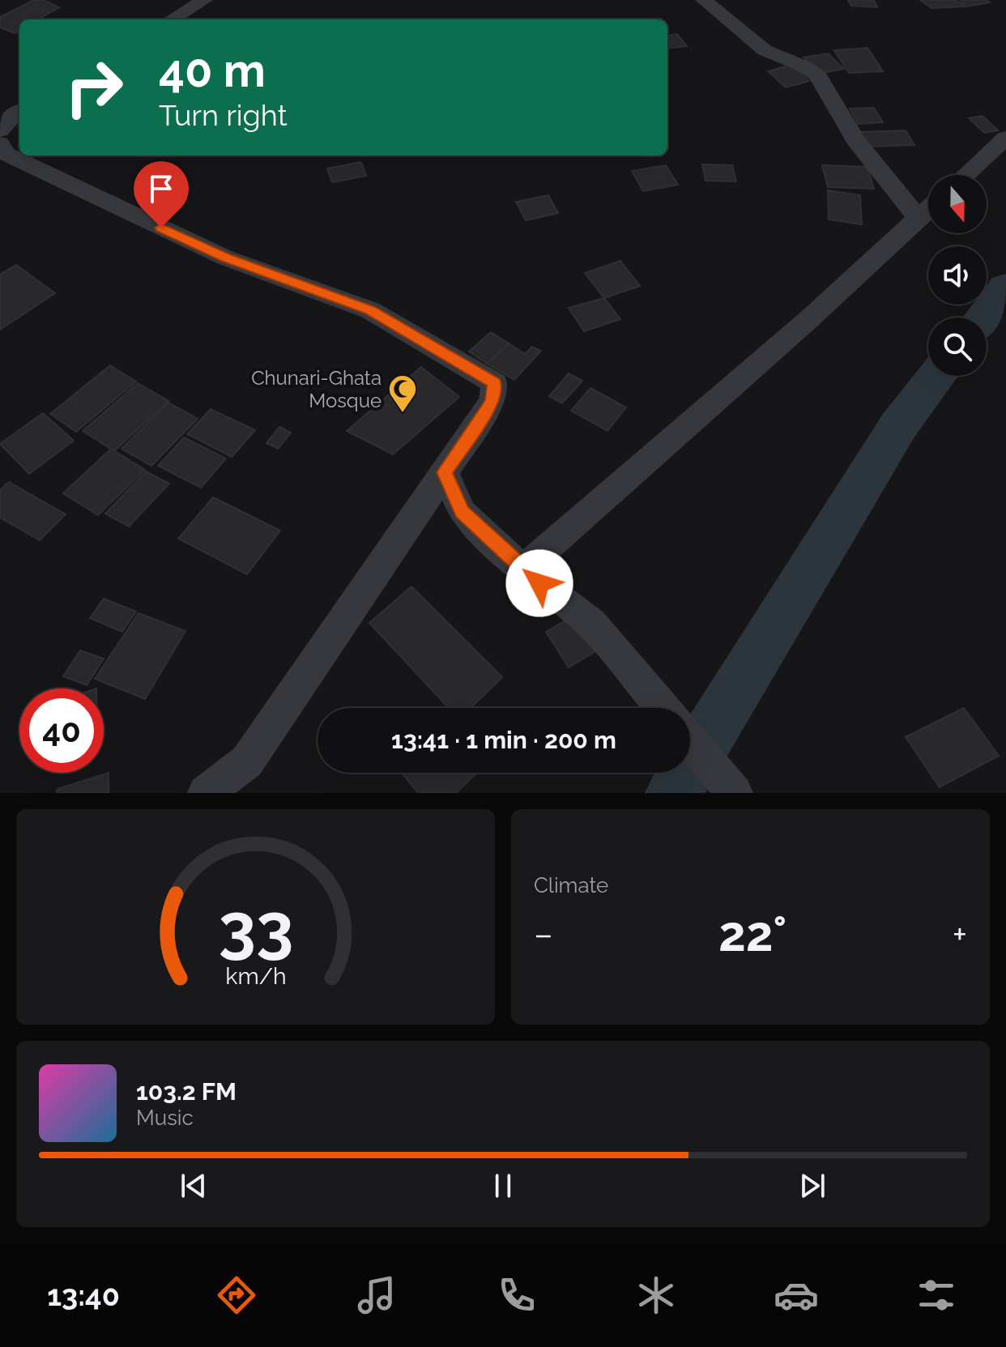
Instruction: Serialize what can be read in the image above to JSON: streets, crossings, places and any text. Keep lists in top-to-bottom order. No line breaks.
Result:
{"places":{"mosque":["Chunari-Ghata Mosque"]},"north":"bottom","page":{"turn":["40 m","Turn right"],"limit":"40","trip":"13:41 · 1 min · 200 m","tile":"Climate","heat":["−","22°","+"],"song":["103.2 FM","Music"],"tabs":"13:40","gauge":["33","km/h"]}}
